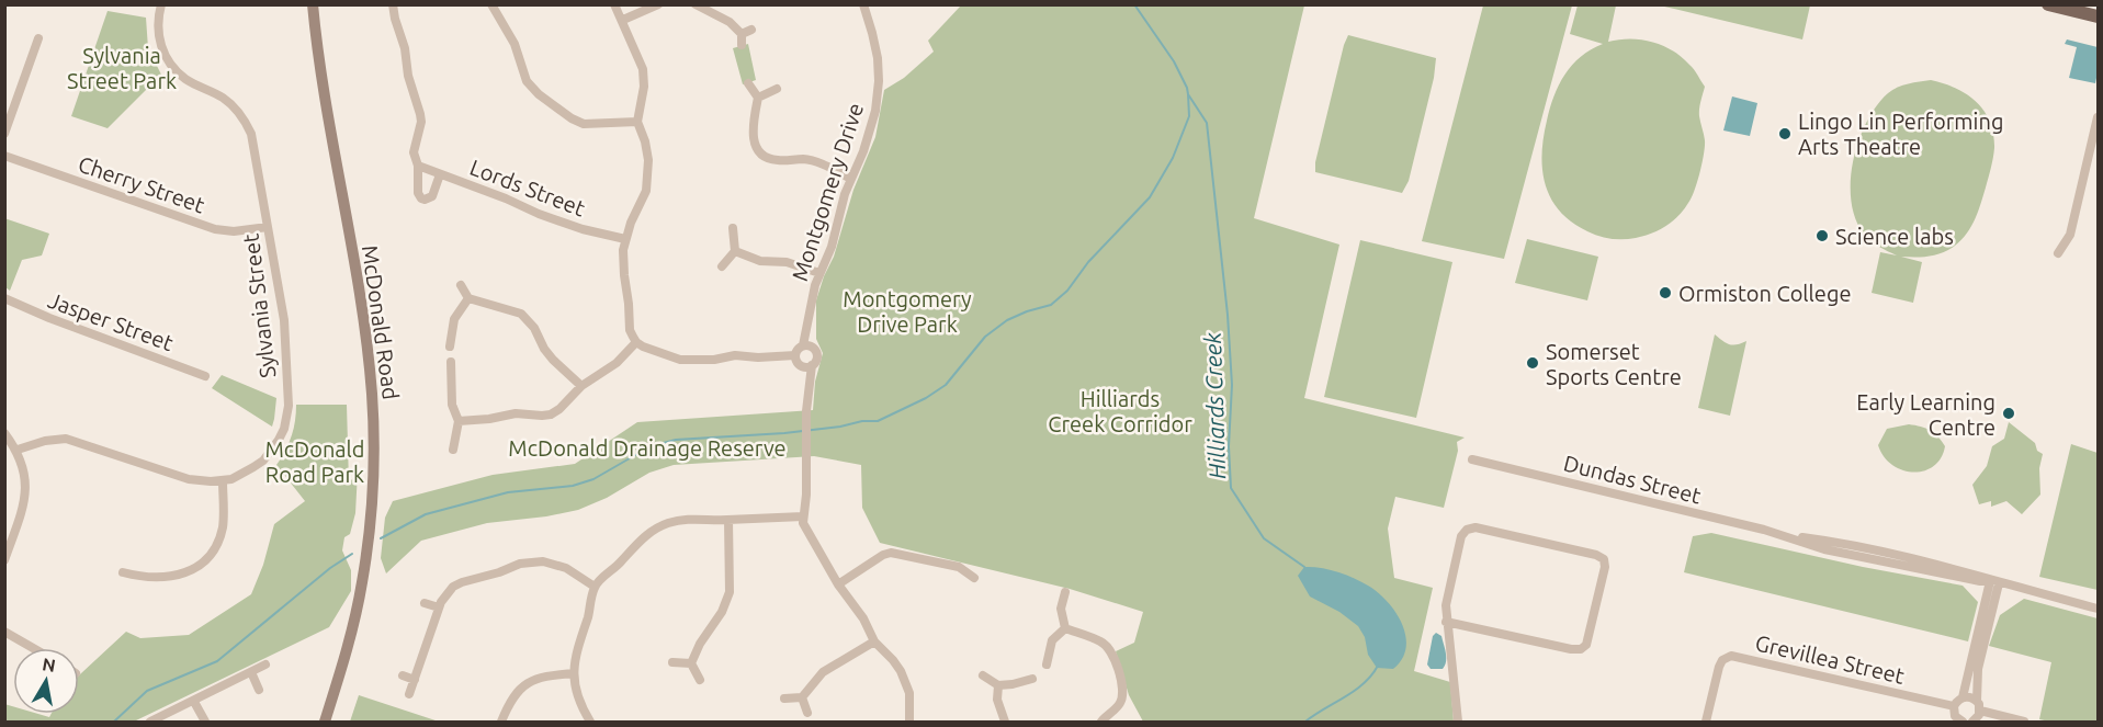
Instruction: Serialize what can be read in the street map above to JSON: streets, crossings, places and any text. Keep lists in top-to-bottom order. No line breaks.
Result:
{"streets":{"main road":["McDonald Road"],"street":["Cherry Street","Lords Street","Montgomery Drive","Sylvania Street","Jasper Street","Dundas Street","Grevillea Street"]},"crossings":[["Cherry Street","Sylvania Street"]],"water":["Hilliards Creek"],"parks":["Sylvania Street Park","Montgomery Drive Park","Hilliards Creek Corridor","McDonald Drainage Reserve","McDonald Road Park"],"places":["Lingo Lin Performing Arts Theatre","Science labs","Ormiston College","Somerset Sports Centre","Early Learning Centre"],"north":"top"}
